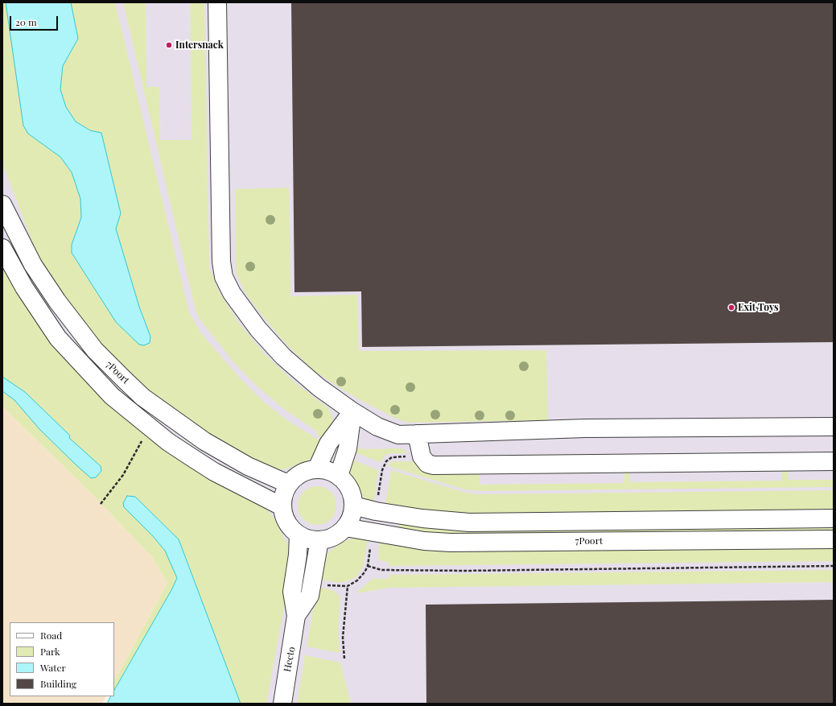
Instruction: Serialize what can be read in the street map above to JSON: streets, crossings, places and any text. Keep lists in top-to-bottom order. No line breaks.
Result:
{"streets":{"street":["7Poort","Hecto"]},"crossings":[["7Poort","Hecto"]],"places":["Intersnack","Exit Toys"],"legend":["Road","Park","Water","Building"],"scale_bar":"20 m"}
